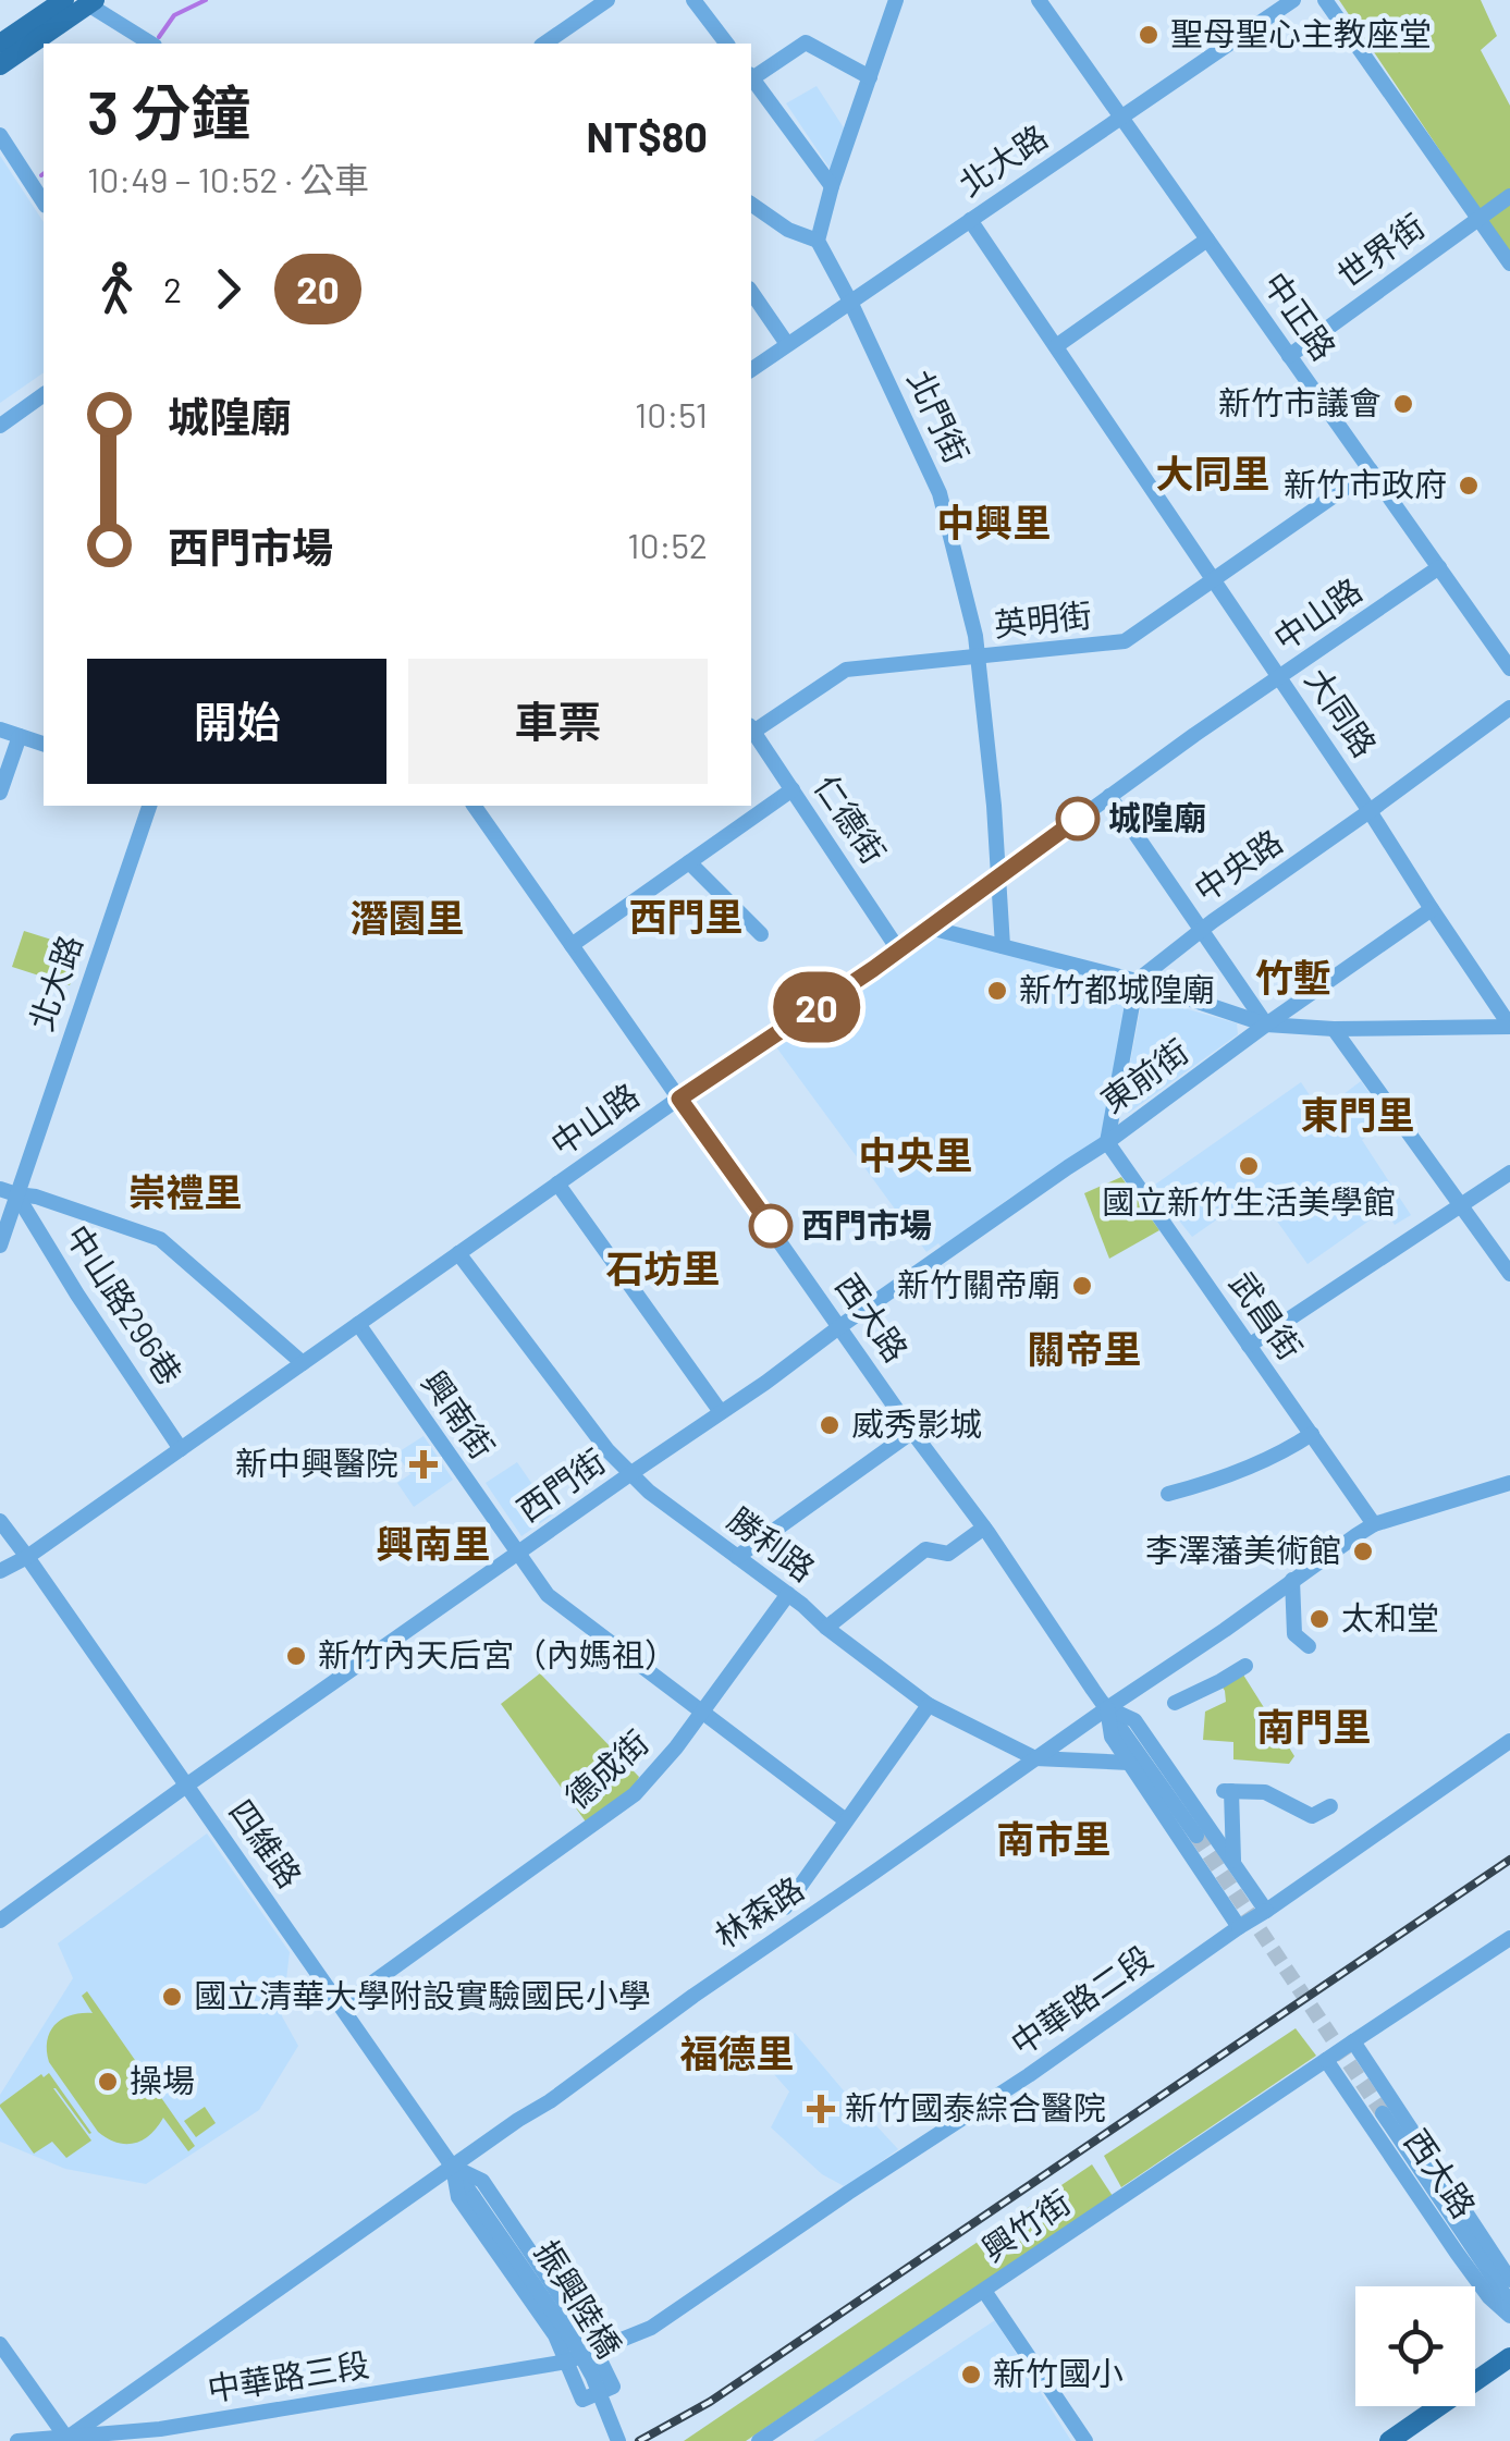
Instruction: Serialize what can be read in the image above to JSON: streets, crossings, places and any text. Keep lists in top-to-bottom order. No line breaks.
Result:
{"streets":{"street":["北大路","世界街","中正路","北門街","中山路","英明街","大同路","仁德街","中央路","東前街","中山路296巷","武昌街","西大路","興南街","西門街","勝利路","德成街","四維路","林森路","中華路二段","興竹街","振興陸橋","中華路三段"]},"crossings":[["北大路","中正路"],["北大路","北門街"],["北大路","大同路"],["北大路","中山路296巷"],["世界街","中正路"],["中正路","中山路"],["中正路","英明街"],["北門街","中山路"],["北門街","英明街"],["中山路","大同路"],["中山路","仁德街"],["中山路","中山路296巷"],["中山路","西大路"],["中山路","興南街"],["中山路","勝利路"],["中山路","四維路"],["英明街","大同路"],["英明街","仁德街"],["大同路","中央路"],["大同路","東前街"],["東前街","武昌街"],["東前街","西門街"],["武昌街","西門街"],["武昌街","林森路"],["西大路","西門街"],["西大路","勝利路"],["西大路","林森路"],["西大路","中華路二段"],["西大路","興竹街"],["興南街","西門街"],["興南街","德成街"],["西門街","勝利路"],["西門街","四維路"],["勝利路","德成街"],["勝利路","林森路"],["德成街","四維路"],["四維路","林森路"],["四維路","中華路二段"],["四維路","振興陸橋"],["四維路","中華路三段"],["林森路","中華路三段"],["中華路二段","中華路三段"]],"districts":["大同里","中興里","西門里","潛園里","竹塹","東門里","中央里","崇禮里","石坊里","關帝里","興南里","南門里","南市里","福德里"],"places":{"other":["聖母聖心主教座堂","新竹市議會","新竹市政府","城隍廟","新竹都城隍廟","國立新竹生活美學館","西門市場","新竹關帝廟","威秀影城","李澤藩美術館","太和堂","新竹內天后宮（內媽祖）","國立清華大學附設實驗國民小學","操場","新竹國小"],"health":["新中興醫院","新竹國泰綜合醫院"]},"lines":["bus line 20"],"page":{"on_map":"20","heading":["3 分鐘","10:49 – 10:52 · 公車","NT$80"],"legs":["2","20"],"list":[{"name":"城隍廟","value":"10:51"},{"name":"西門市場","value":"10:52"}],"buttons":["開始","車票"]}}
